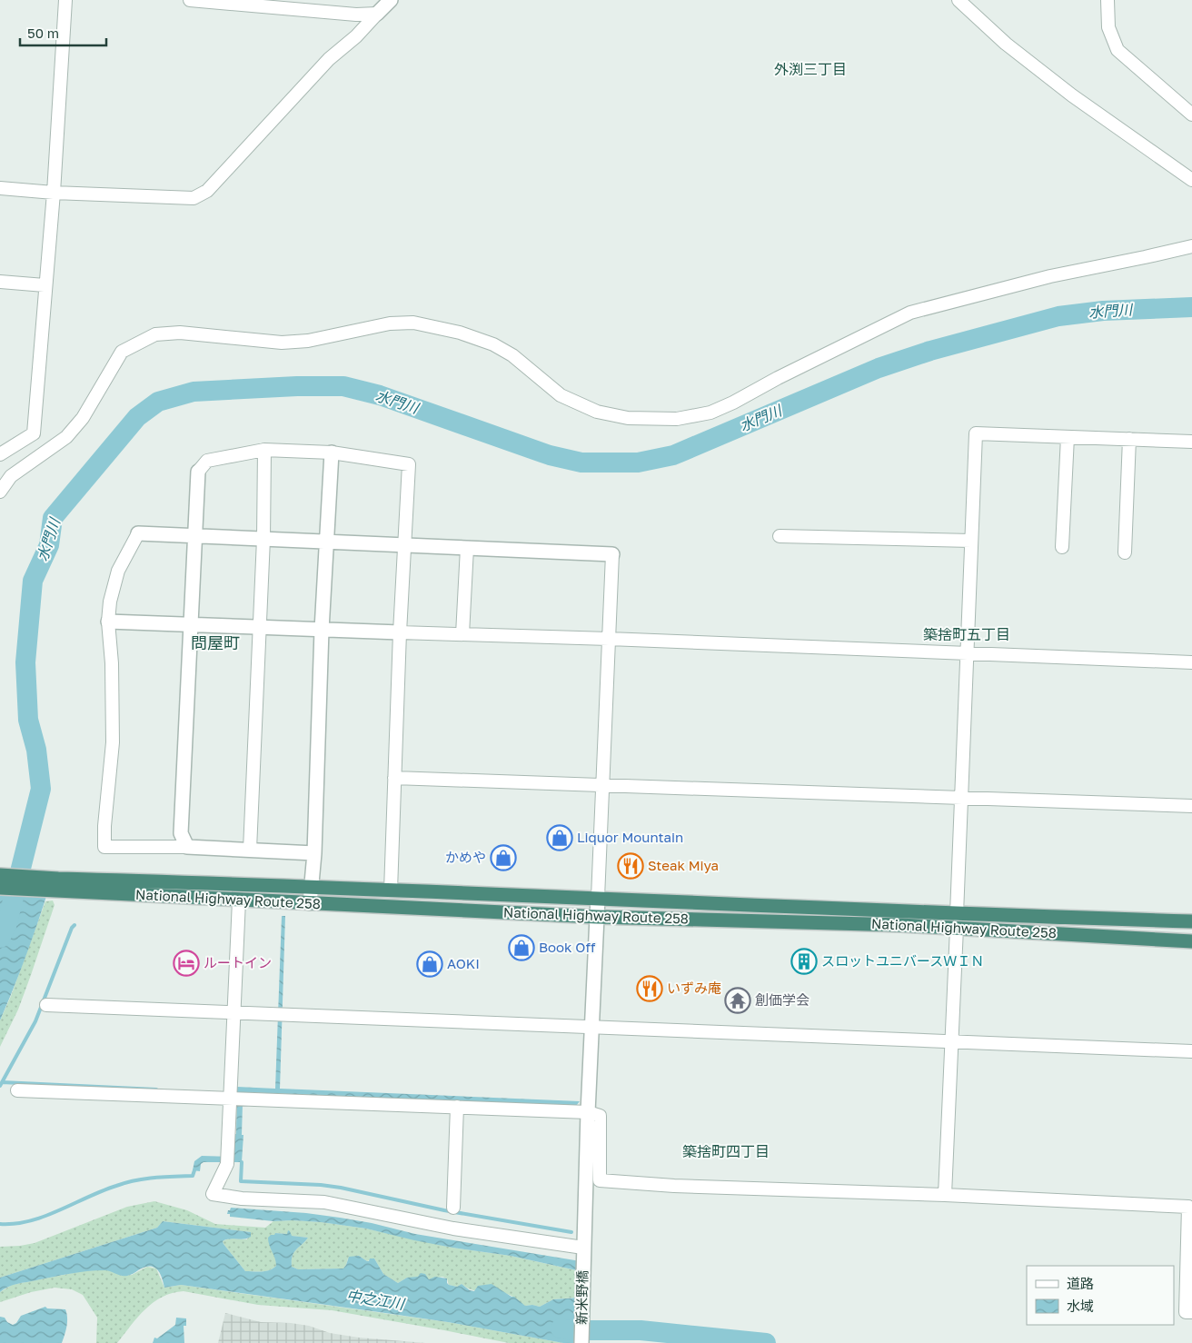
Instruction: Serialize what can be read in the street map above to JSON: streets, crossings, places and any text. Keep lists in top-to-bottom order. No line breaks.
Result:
{"streets":{"highway":["National Highway Route 258"],"street":["新米野橋"]},"crossings":[["National Highway Route 258","新米野橋"]],"districts":["外渕三丁目","築捨町五丁目","問屋町","築捨町四丁目"],"water":["水門川","中之江川"],"places":{"shop":["Liquor Mountain","かめや","Book Off","AOKI"],"restaurant":["Steak Miya","いずみ庵"],"building":["スロットユニバースＷＩＮ"],"hotel":["ルートイン"],"temple":["創価学会"]},"legend":["道路","水域"],"scale_bar":"50 m"}
